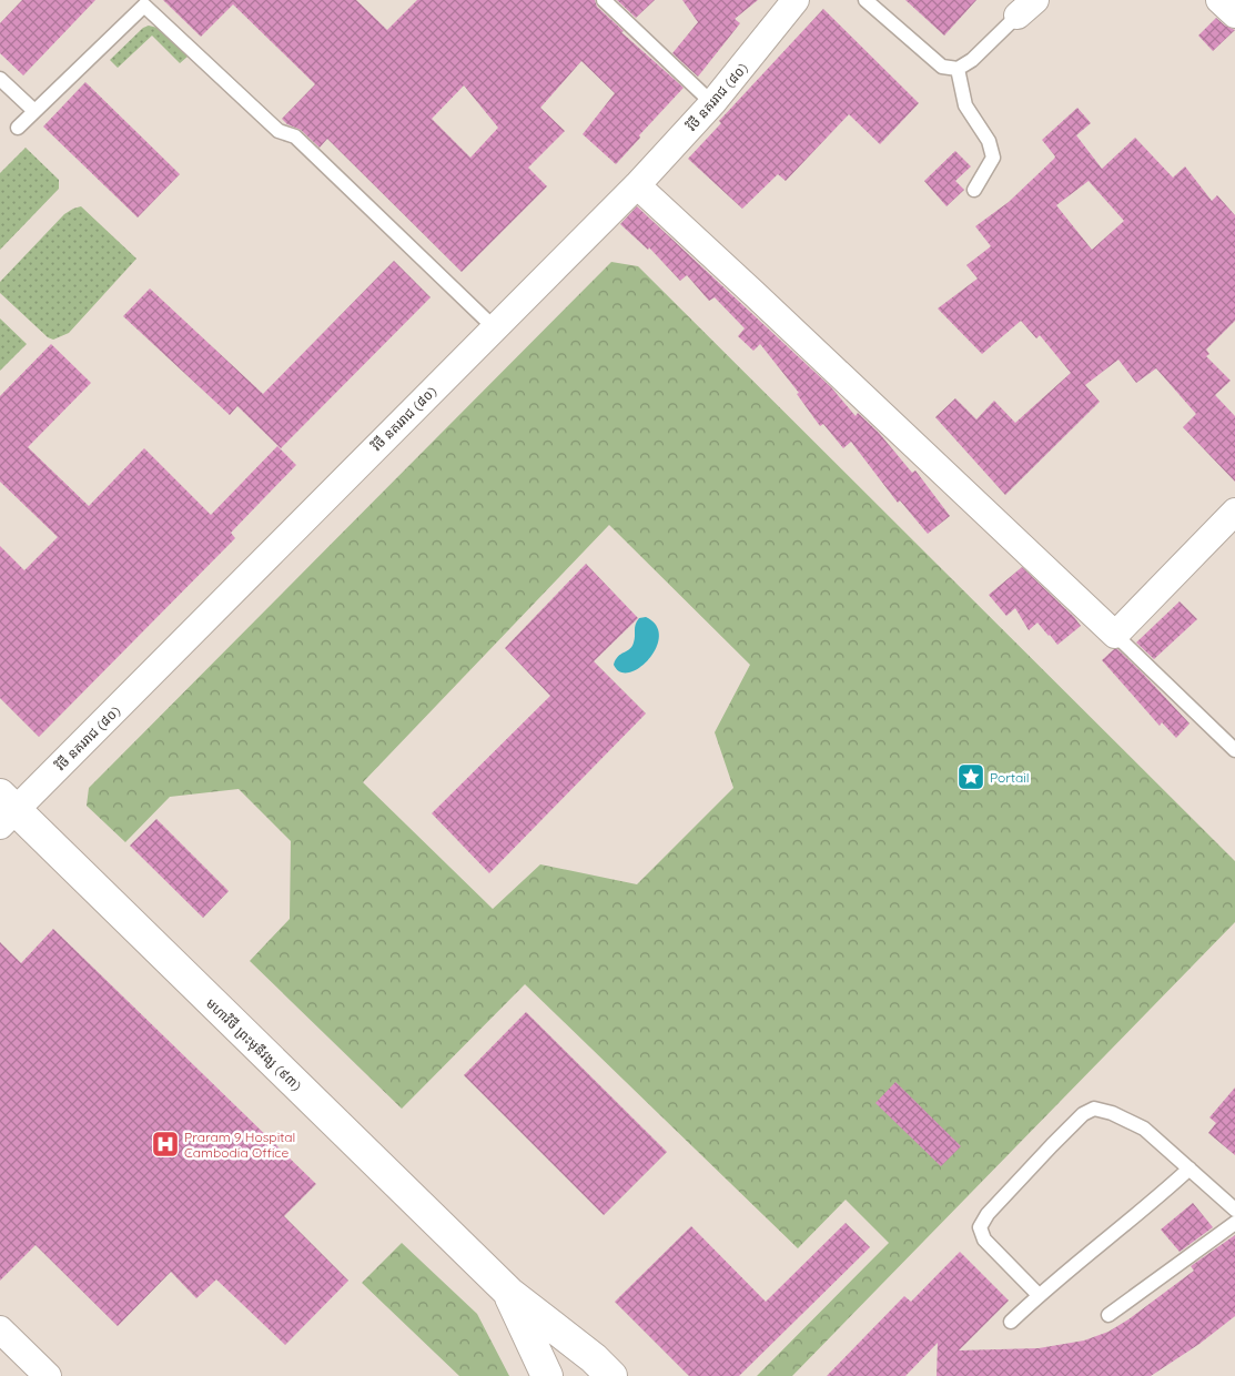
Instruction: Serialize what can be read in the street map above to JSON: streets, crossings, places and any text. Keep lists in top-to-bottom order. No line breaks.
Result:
{"streets":{"highway":["មហាវិថី ព្រះមុនីវង្ស (៩៣)"],"street":["វិថី នគររាជ (៨០)"]},"crossings":[["វិថី នគររាជ (៨០)","មហាវិថី ព្រះមុនីវង្ស (៩៣)"]],"places":{"place":["Portail"],"hospital":["Praram 9 Hospital Cambodia Office"]}}
